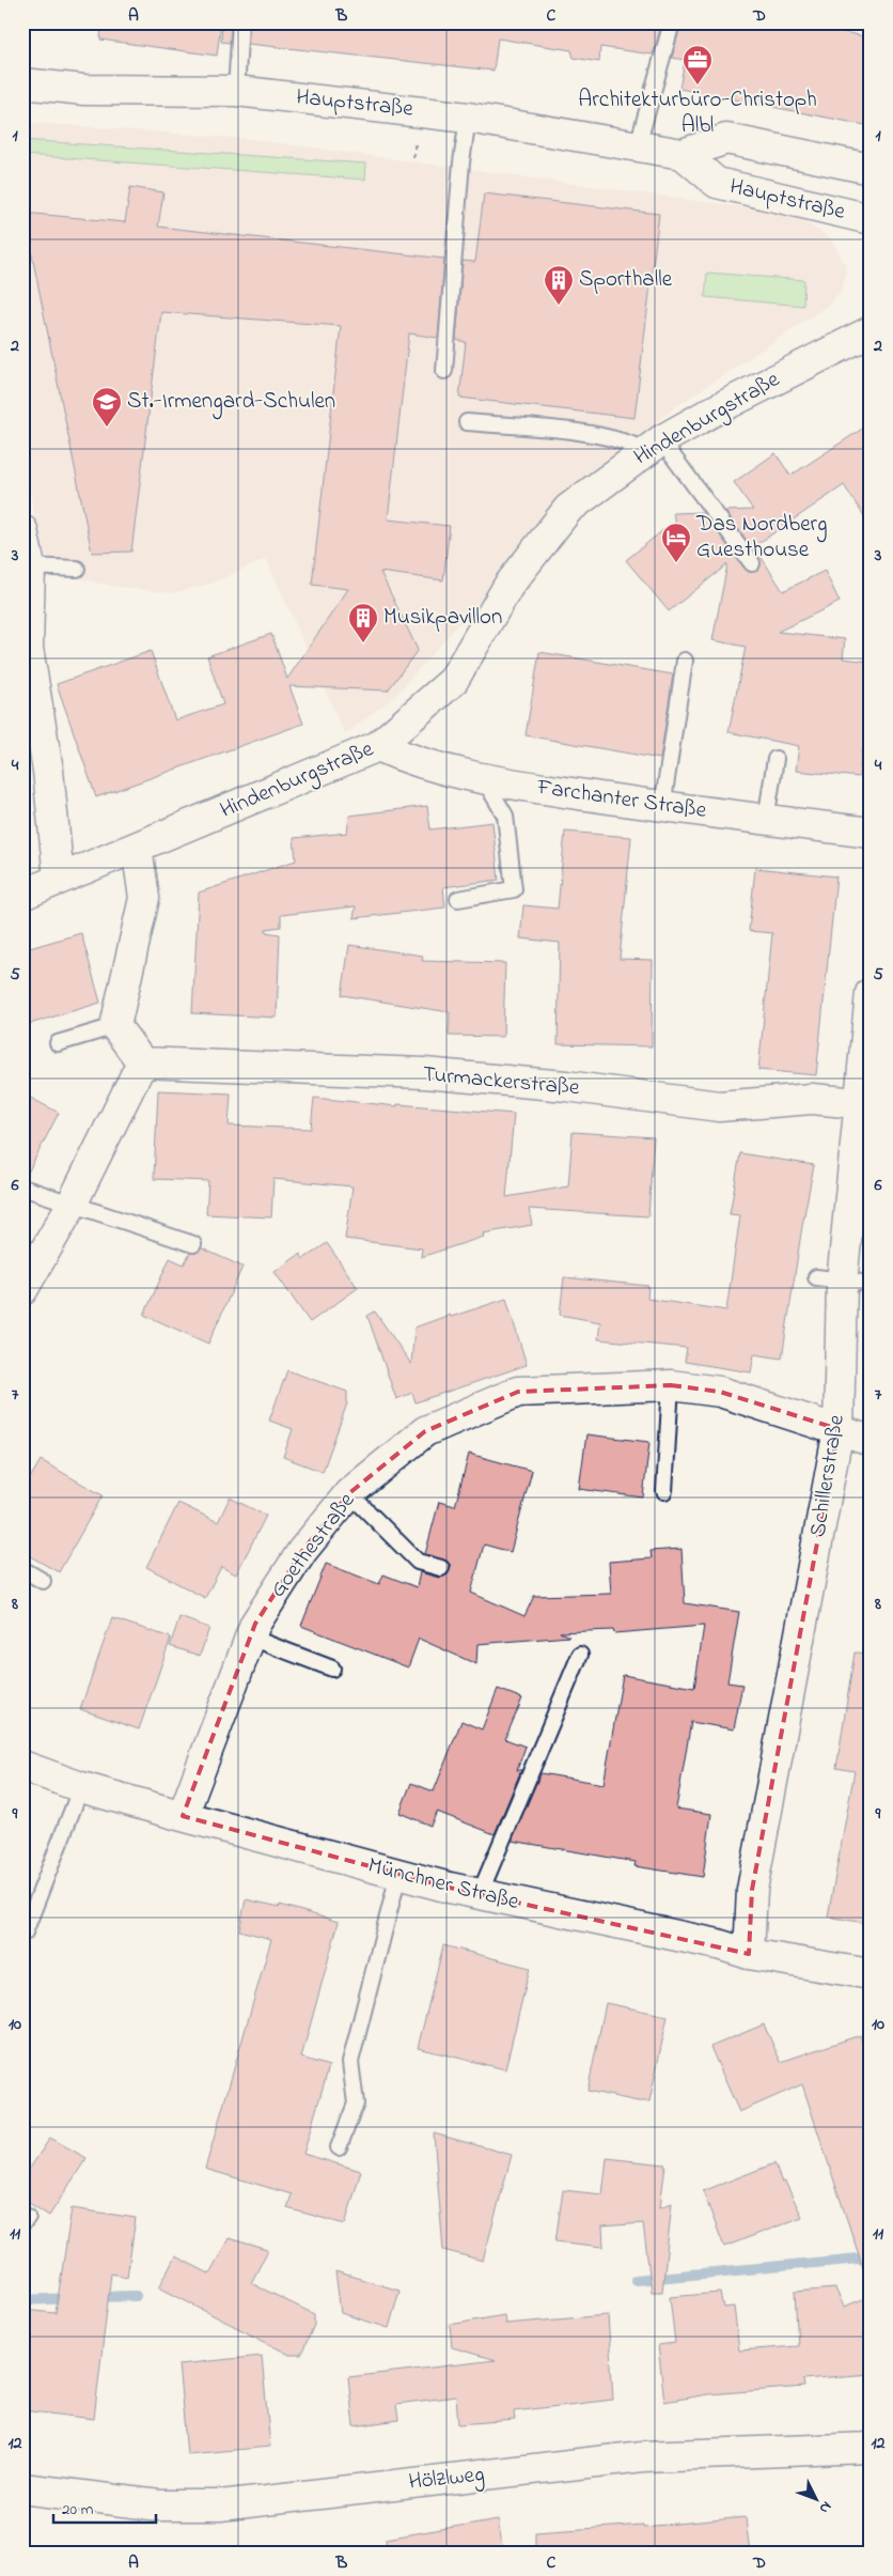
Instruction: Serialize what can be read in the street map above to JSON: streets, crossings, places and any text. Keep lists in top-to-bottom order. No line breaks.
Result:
{"streets":{"street":["Hauptstraße","Hindenburgstraße","Farchanter Straße","Turmackerstraße","Schillerstraße","Goethestraße","Münchner Straße","Hölzlweg"]},"crossings":[["Hindenburgstraße","Farchanter Straße"],["Turmackerstraße","Schillerstraße"],["Schillerstraße","Goethestraße"],["Schillerstraße","Münchner Straße"],["Goethestraße","Münchner Straße"]],"places":{"office":["Architekturbüro-Christoph Albl"],"building":["Sporthalle","Musikpavillon"],"school or university":["St.-Irmengard-Schulen"],"hotel":["Das Nordberg Guesthouse"]},"scale_bar":"20 m","north":"bottom right","grid":{"columns":["A","B","C","D"],"rows":["1","2","3","4","5","6","7","8","9","10","11","12"]}}
